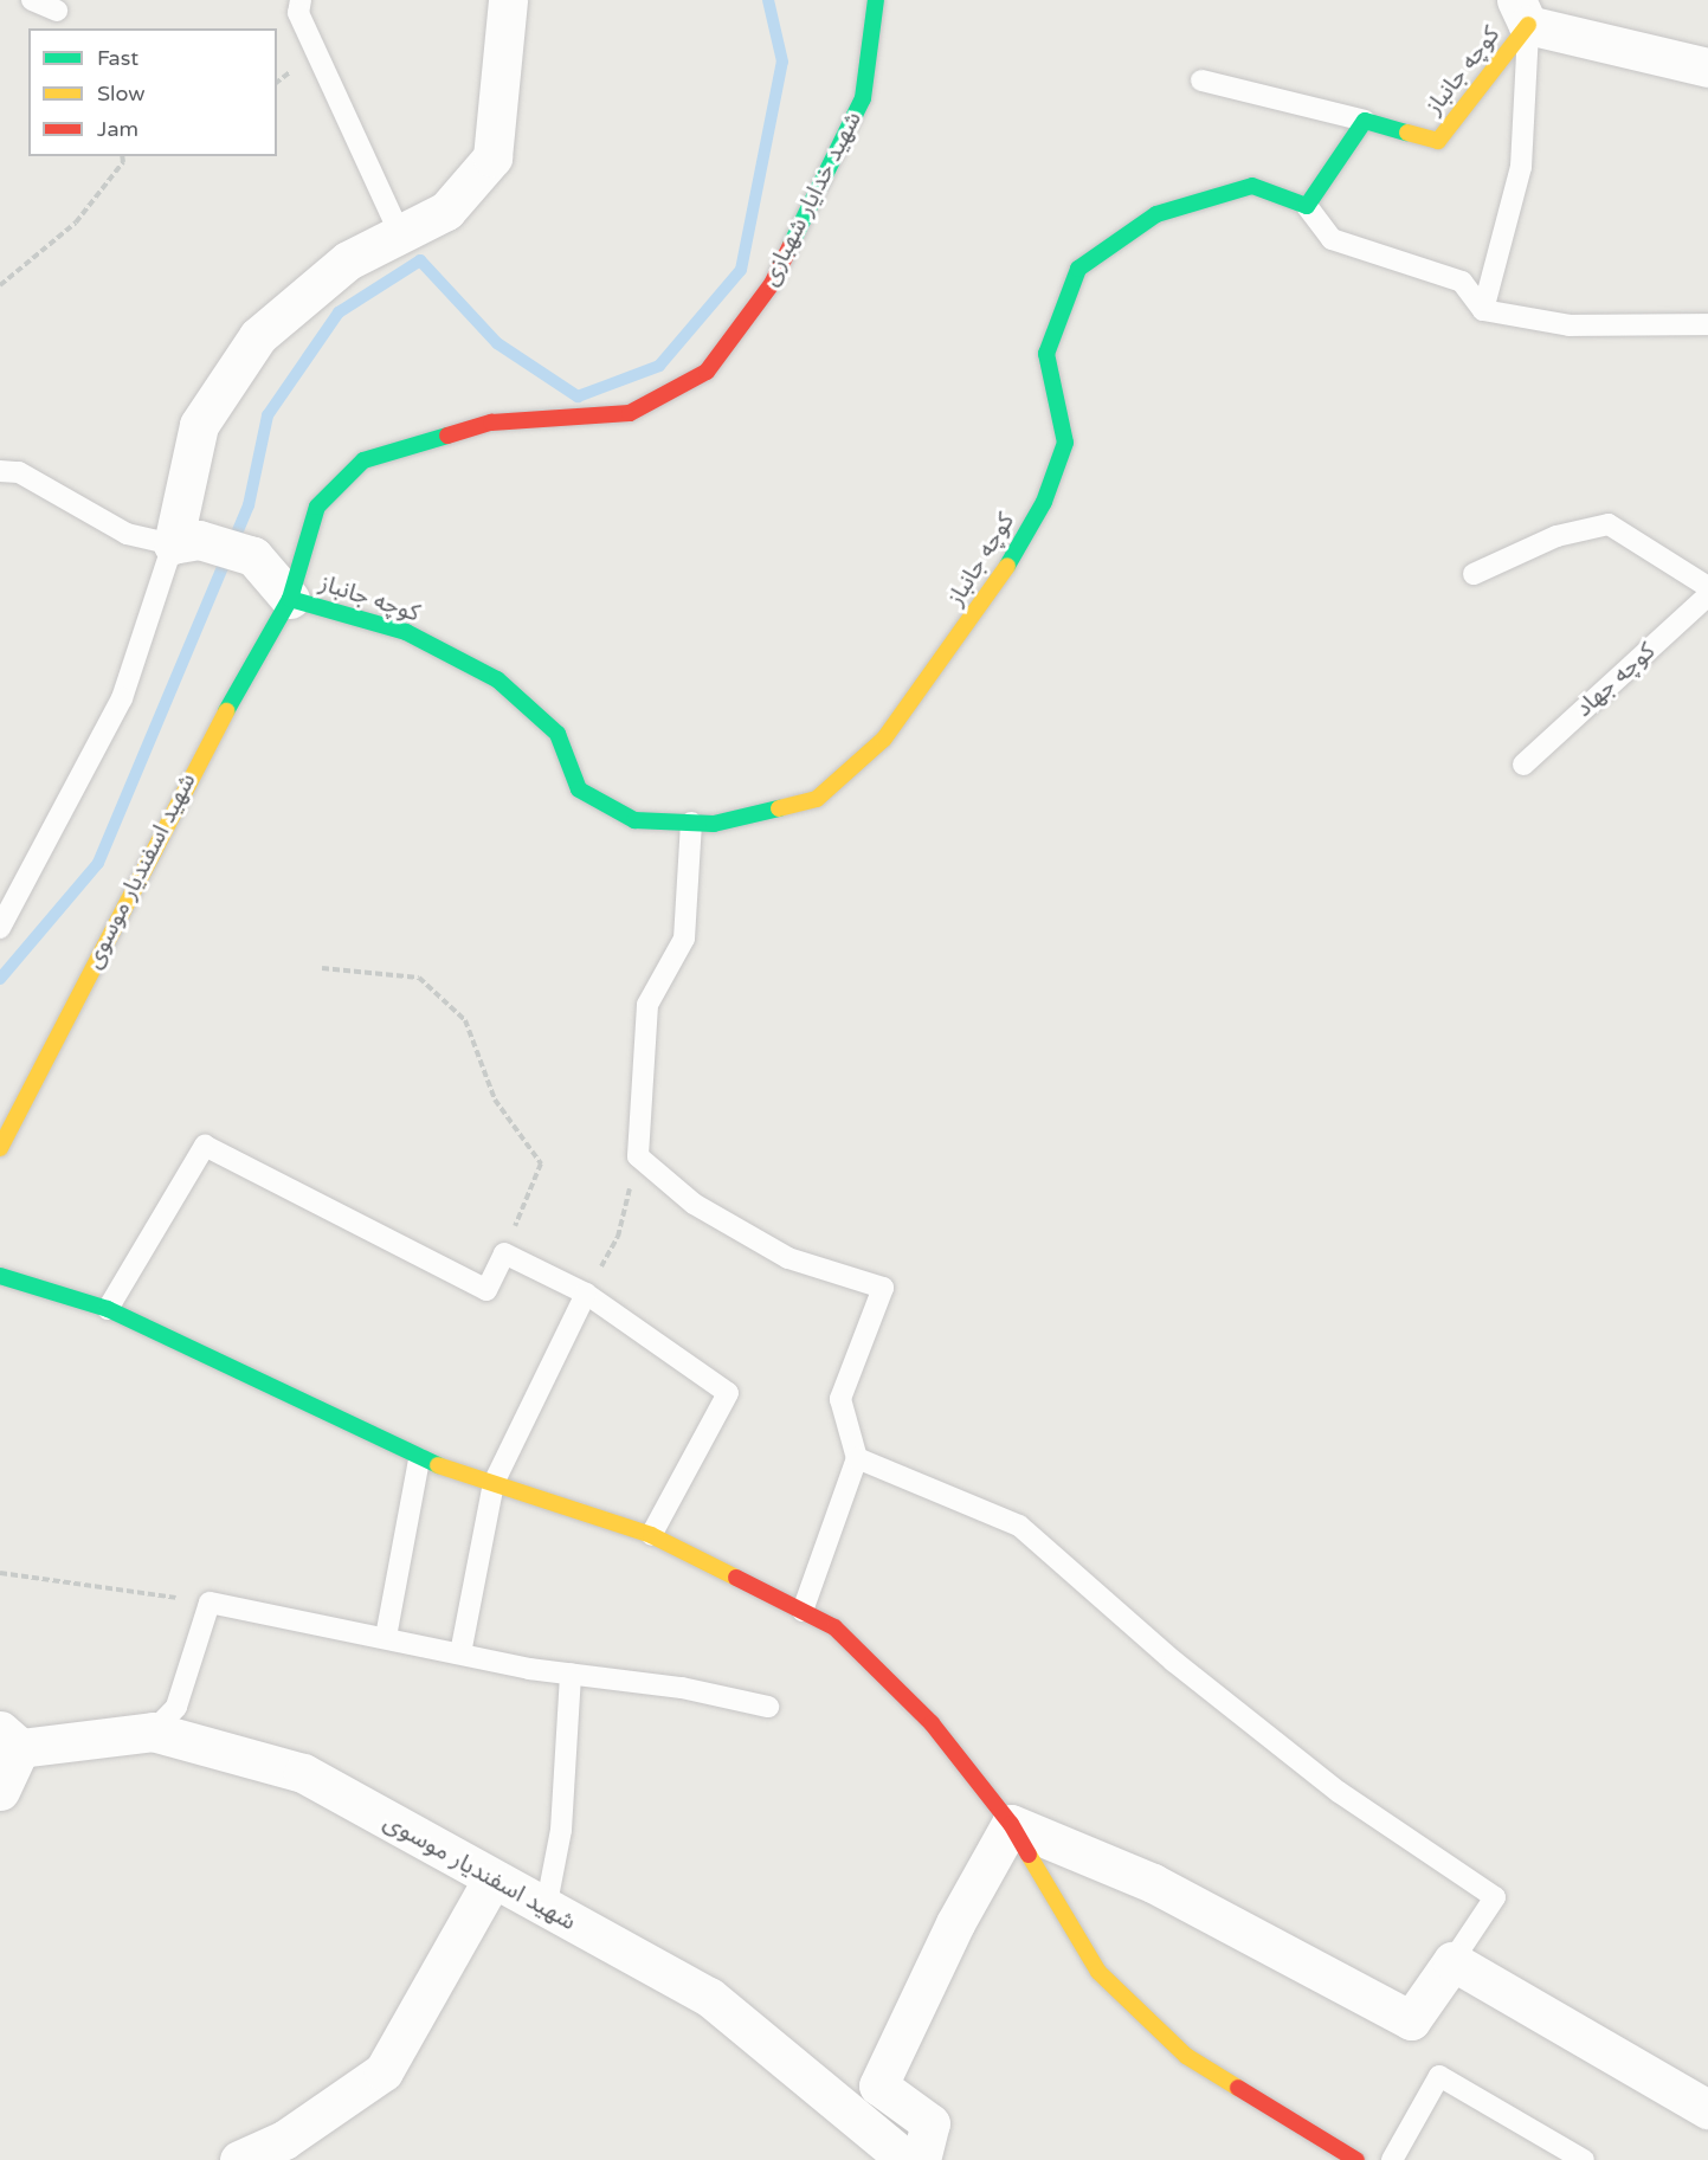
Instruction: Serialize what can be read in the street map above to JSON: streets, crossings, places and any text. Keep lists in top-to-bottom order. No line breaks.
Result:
{"streets":{"street":["کوچه جانباز","شهید خدایار شهبازی","شهید اسفندیار موسوی"],"lane":["کوچه جهاد"]},"crossings":[["کوچه جانباز","شهید خدایار شهبازی"],["کوچه جانباز","شهید اسفندیار موسوی"],["شهید خدایار شهبازی","شهید اسفندیار موسوی"]],"legend":["Fast","Slow","Jam"]}
